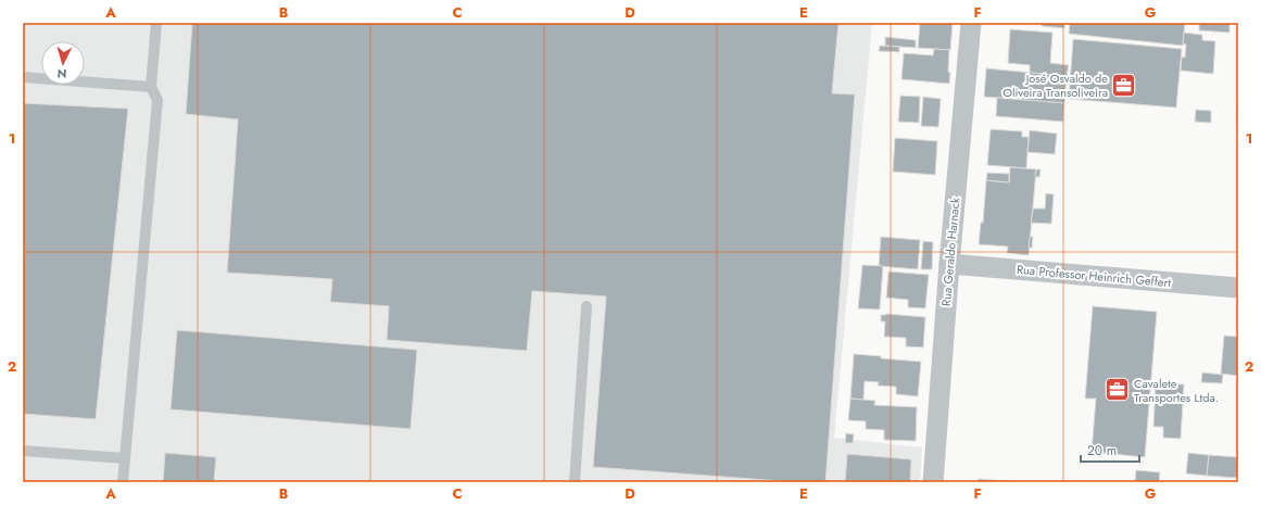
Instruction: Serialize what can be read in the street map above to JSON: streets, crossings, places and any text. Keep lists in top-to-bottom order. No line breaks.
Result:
{"streets":{"street":["Rua Geraldo Harnack","Rua Professor Heinrich Geffert"]},"crossings":[["Rua Geraldo Harnack","Rua Professor Heinrich Geffert"]],"places":{"office":["José Osvaldo de Oliveira Transoliveira","Cavalete Transportes Ltda."]},"scale_bar":"20 m","north":"bottom","grid":{"columns":["A","B","C","D","E","F","G"],"rows":["1","2"]}}
